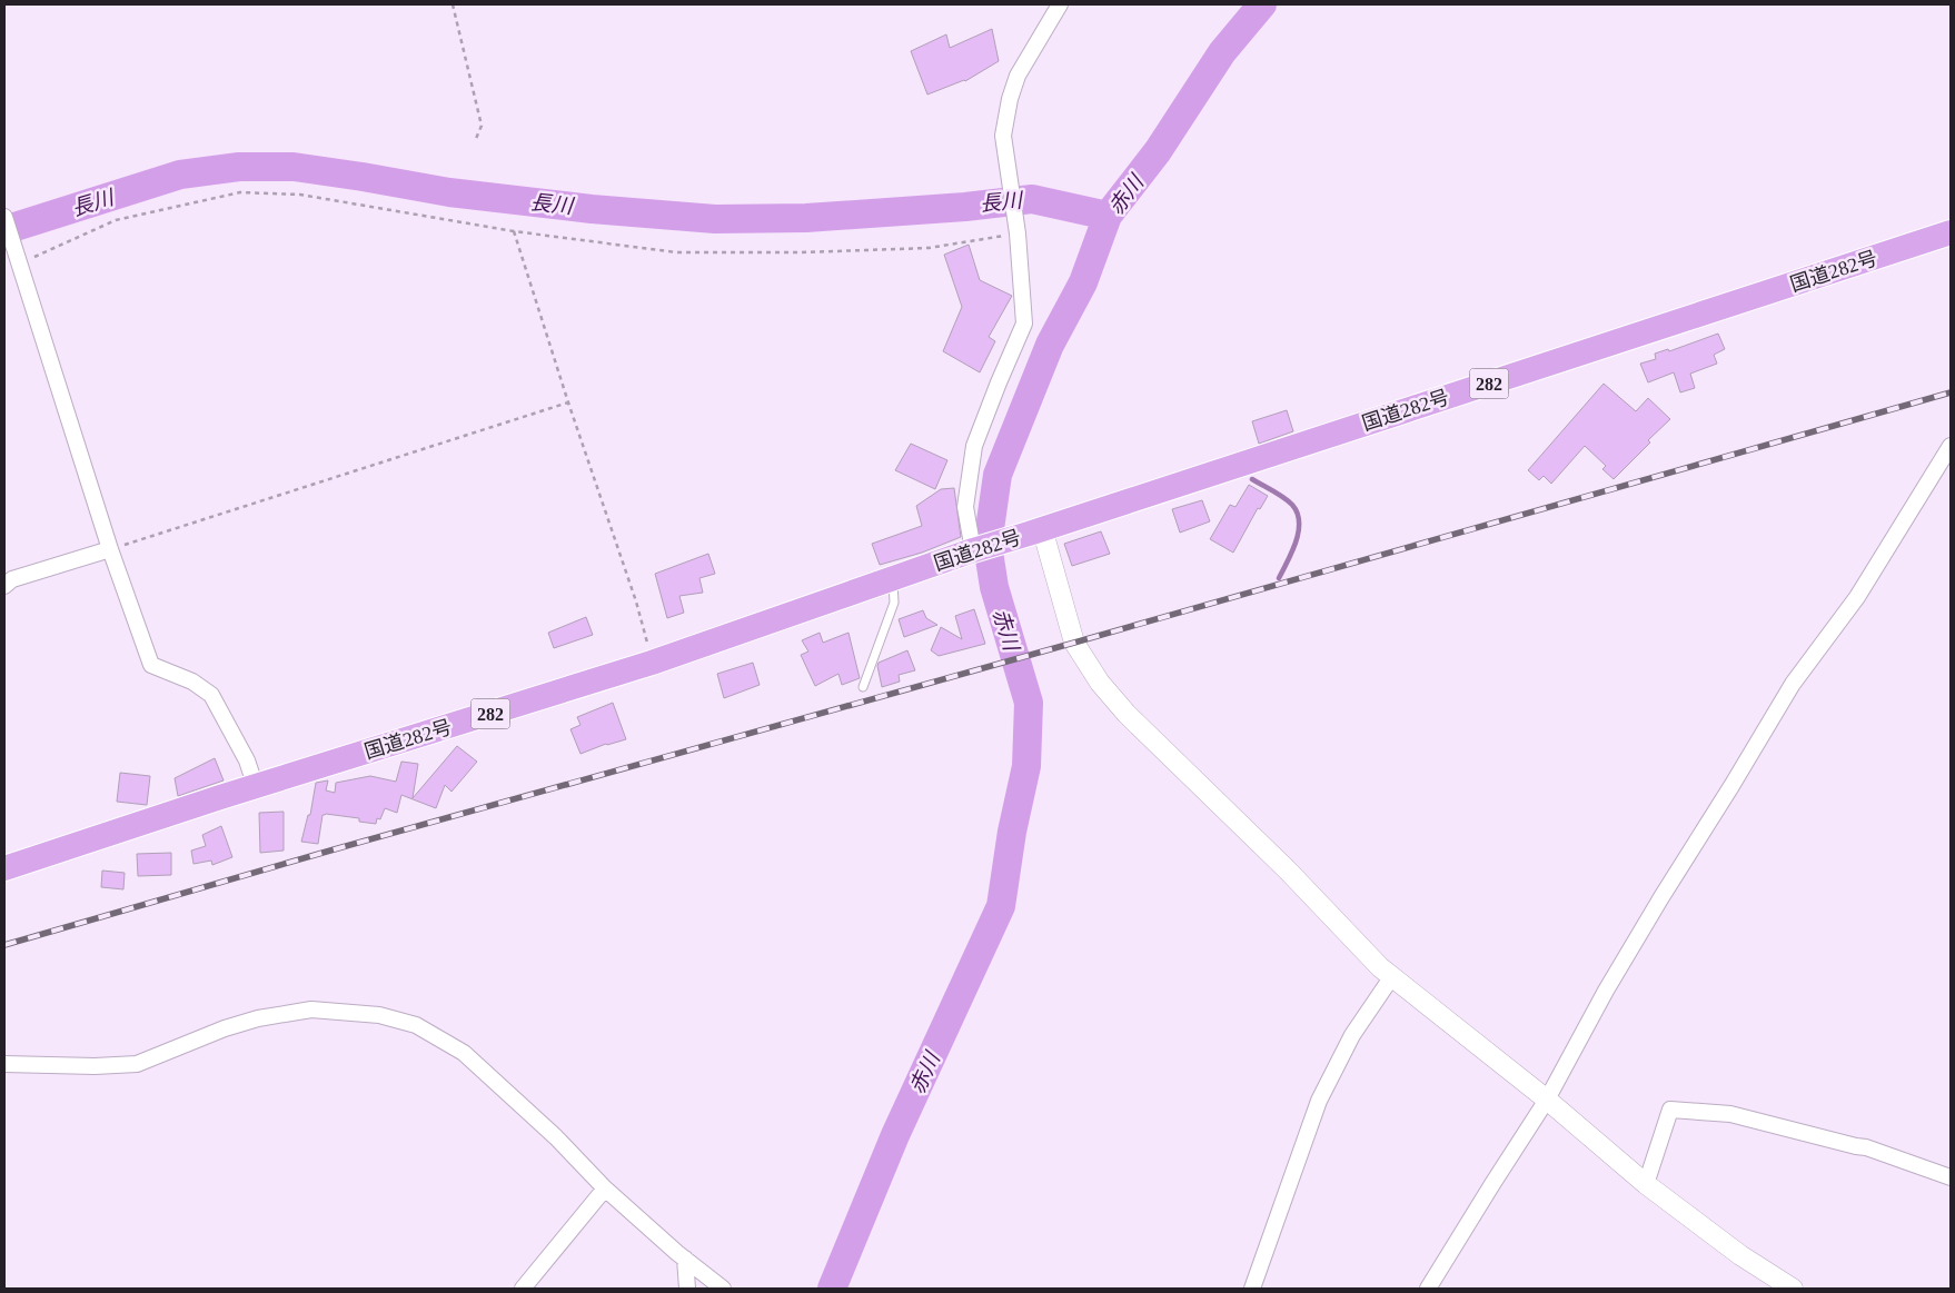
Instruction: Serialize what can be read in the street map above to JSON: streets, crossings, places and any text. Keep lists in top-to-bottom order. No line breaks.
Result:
{"streets":{"highway":["国道282号","282"]},"water":["赤川","長川"]}
